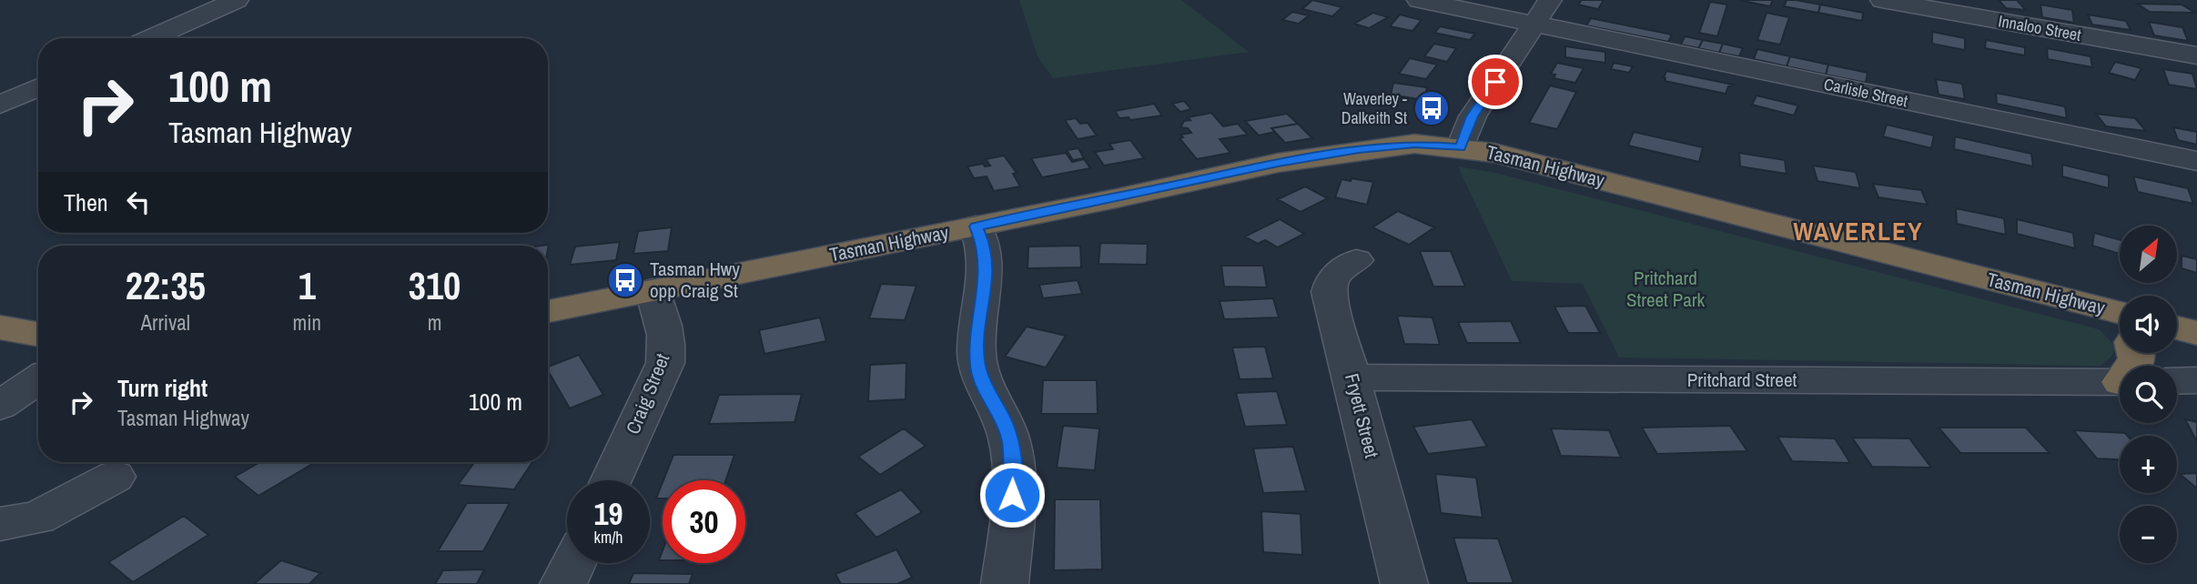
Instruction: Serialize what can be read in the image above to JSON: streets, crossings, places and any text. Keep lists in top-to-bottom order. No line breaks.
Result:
{"streets":{"highway":["Tasman Highway"],"street":["Innaloo Street","Carlisle Street","Pritchard Street","Craig Street","Fryett Street"]},"crossings":[["Tasman Highway","Craig Street"],["Pritchard Street","Fryett Street"]],"districts":["WAVERLEY"],"parks":["Pritchard Street Park"],"places":{"bus stop":["Waverley - Dalkeith St","Tasman Hwy opp Craig St"]},"north":"top right","page":{"turn":["100 m","Tasman Highway"],"then":"Then","map_buttons":["+","−"],"eta":["22:35","Arrival","1","min","310","m"],"list":[{"name":"Turn right","note":"Tasman Highway","value":"100 m"}],"speed":"19 km/h","limit":"30"}}
